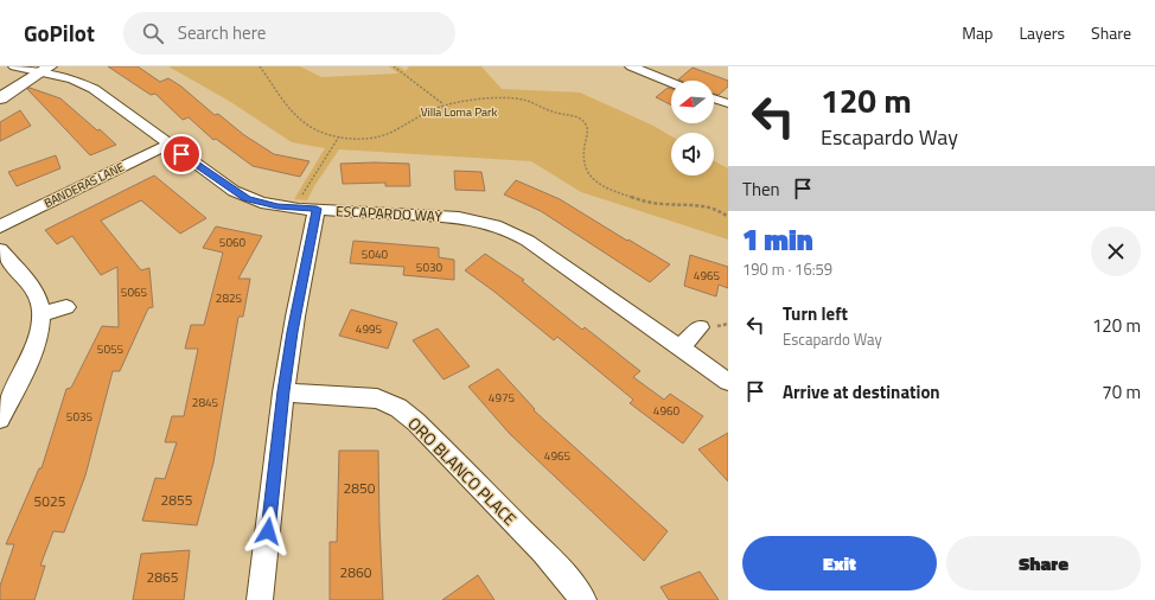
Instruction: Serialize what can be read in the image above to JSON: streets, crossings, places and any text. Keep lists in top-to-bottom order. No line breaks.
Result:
{"streets":{"street":["BANDERAS LANE","ESCAPARDO WAY","ORO BLANCO PLACE"]},"crossings":[["BANDERAS LANE","ESCAPARDO WAY"]],"parks":["Villa Loma Park"],"house_numbers":["5060","5040","5030","4965","5065","2825","4995","5055","4975","2845","4960","5035","4965","2850","2855","5025","2860","2865"],"north":"left","page":{"header":"GoPilot","search":"Search here","nav":["Map","Layers","Share"],"turn":["120 m","Escapardo Way"],"then":"Then","heading":["1 min","190 m · 16:59"],"list":[{"name":"Turn left","note":"Escapardo Way","value":"120 m"},{"name":"Arrive at destination","value":"70 m"}],"buttons":["Exit","Share"]}}
